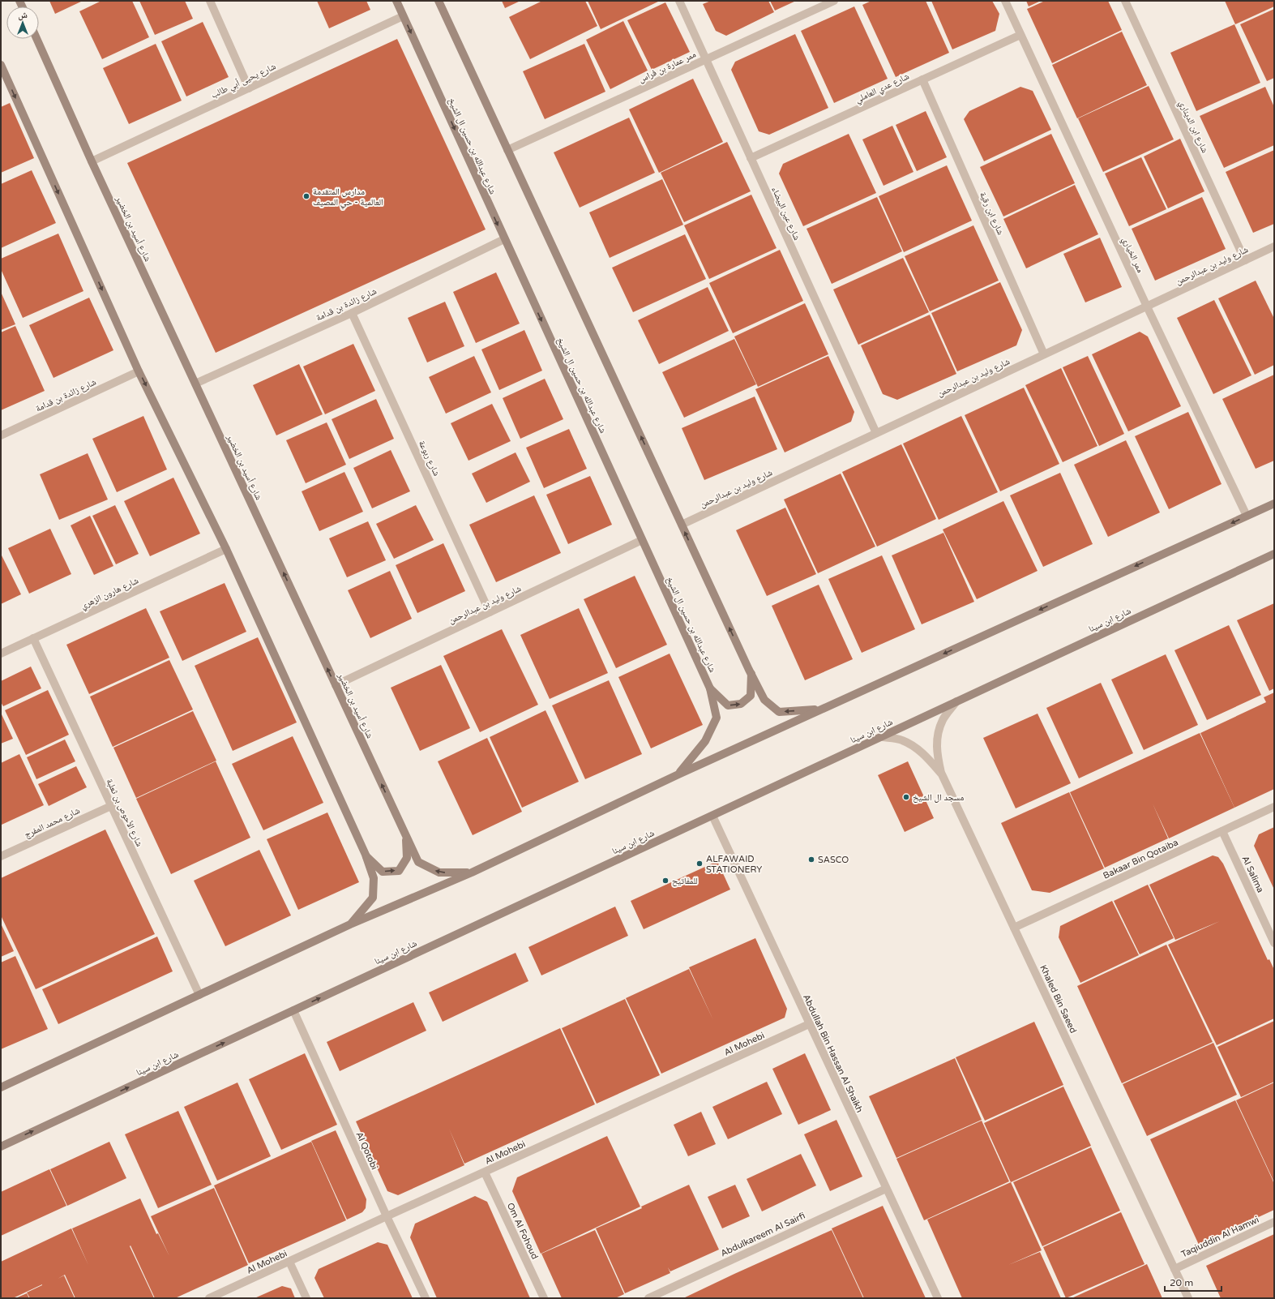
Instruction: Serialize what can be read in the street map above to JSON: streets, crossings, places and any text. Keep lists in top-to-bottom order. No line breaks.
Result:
{"streets":{"street":["ممر عمارة بن فراس","شارع يحيى أبي طالب","شارع عدي العاملي","شارع ابن الديناري","شارع عبدالله بن حسين ال الشيخ","شارع عين البيضاء","شارع ابن رقية","شارع أسيد بن الخضير","ممر الخياري","شارع وليد بن عبدالرحمن","شارع زائدة بن قدامة","شارع ربوعة","شارع هارون الزهري","شارع ابن سينا","شارع الأحوص بن ثعلبة","شارع محمد المفرج","Bakaar Bin Qotaiba","Al Salima","Khaled Bin Saeed","Al Mohebi","Abdullah Bin Hassan Al Shaikh","Al Qotobi","Om Al Fohoud","Abdulkareem Al Sairfi","Taqiuddin Al Hamwi"]},"crossings":[["ممر عمارة بن فراس","شارع عين البيضاء"],["شارع يحيى أبي طالب","شارع عبدالله بن حسين ال الشيخ"],["شارع يحيى أبي طالب","شارع أسيد بن الخضير"],["شارع عدي العاملي","شارع عين البيضاء"],["شارع عدي العاملي","شارع ابن رقية"],["شارع عدي العاملي","ممر الخياري"],["شارع ابن الديناري","شارع وليد بن عبدالرحمن"],["شارع عبدالله بن حسين ال الشيخ","شارع وليد بن عبدالرحمن"],["شارع عبدالله بن حسين ال الشيخ","شارع زائدة بن قدامة"],["شارع عين البيضاء","شارع وليد بن عبدالرحمن"],["شارع ابن رقية","شارع وليد بن عبدالرحمن"],["شارع أسيد بن الخضير","شارع وليد بن عبدالرحمن"],["شارع أسيد بن الخضير","شارع زائدة بن قدامة"],["ممر الخياري","شارع وليد بن عبدالرحمن"],["شارع وليد بن عبدالرحمن","شارع ربوعة"],["شارع زائدة بن قدامة","شارع ربوعة"],["شارع هارون الزهري","شارع الأحوص بن ثعلبة"],["شارع ابن سينا","Khaled Bin Saeed"],["شارع ابن سينا","Abdullah Bin Hassan Al Shaikh"],["شارع ابن سينا","Al Qotobi"],["شارع الأحوص بن ثعلبة","شارع محمد المفرج"],["Bakaar Bin Qotaiba","Al Salima"],["Bakaar Bin Qotaiba","Khaled Bin Saeed"],["Khaled Bin Saeed","Taqiuddin Al Hamwi"],["Al Mohebi","Abdullah Bin Hassan Al Shaikh"],["Al Mohebi","Al Qotobi"],["Al Mohebi","Om Al Fohoud"],["Abdullah Bin Hassan Al Shaikh","Abdulkareem Al Sairfi"]],"places":["مدارس المتقدمة العالمية - حي المصيف","مسجد ال الشيخ","SASCO","ALFAWAID STATIONERY","للمفاتيح"],"scale_bar":"20 m","north":"top"}
